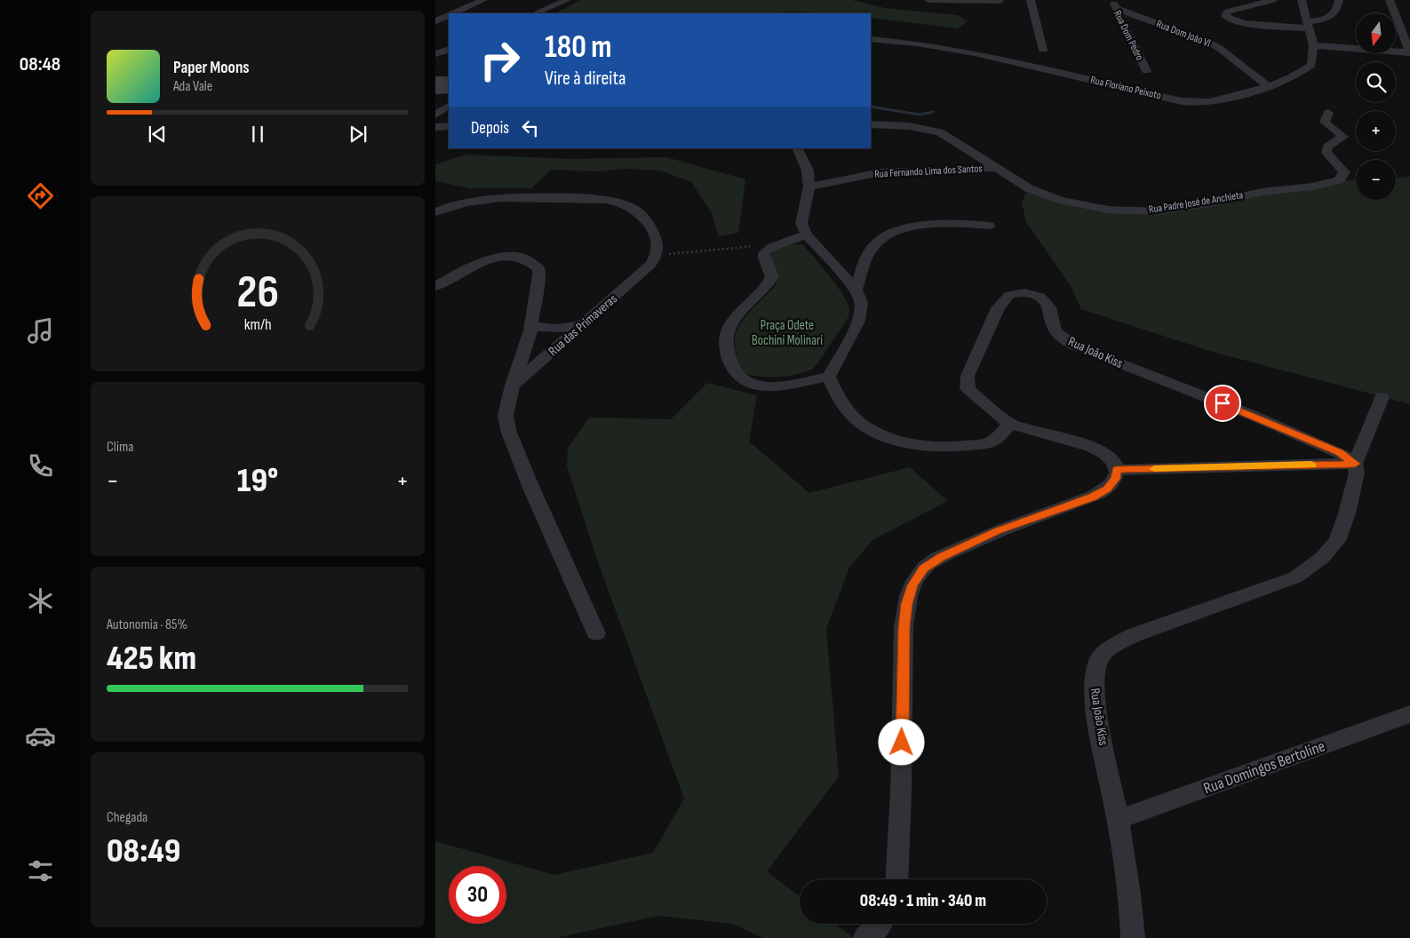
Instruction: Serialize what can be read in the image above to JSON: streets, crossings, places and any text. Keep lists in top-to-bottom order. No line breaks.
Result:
{"streets":{"street":["Rua Dom João Vl","Rua Dom Pedro","Rua Floriano Peixoto","Rua Fernando Lima dos Santos","Rua Padre José de Anchieta","Rua das Primaveras","Rua João Kiss","Rua Domingos Bertoline"]},"crossings":[["Rua Dom João Vl","Rua Dom Pedro"],["Rua Dom João Vl","Rua Floriano Peixoto"],["Rua Fernando Lima dos Santos","Rua Padre José de Anchieta"],["Rua João Kiss","Rua Domingos Bertoline"]],"parks":["Praça Odete Bochini Molinari"],"north":"bottom","page":{"tabs":"08:48","map_buttons":["+","−"],"turn":["180 m","Vire à direita"],"song":["Paper Moons","Ada Vale"],"then":"Depois","tile":["Clima",["Autonomia · 85%","425 km"],["Chegada","08:49"]],"heat":["−","19°","+"],"limit":"30","trip":"08:49 · 1 min · 340 m","gauge":["26","km/h"]}}
